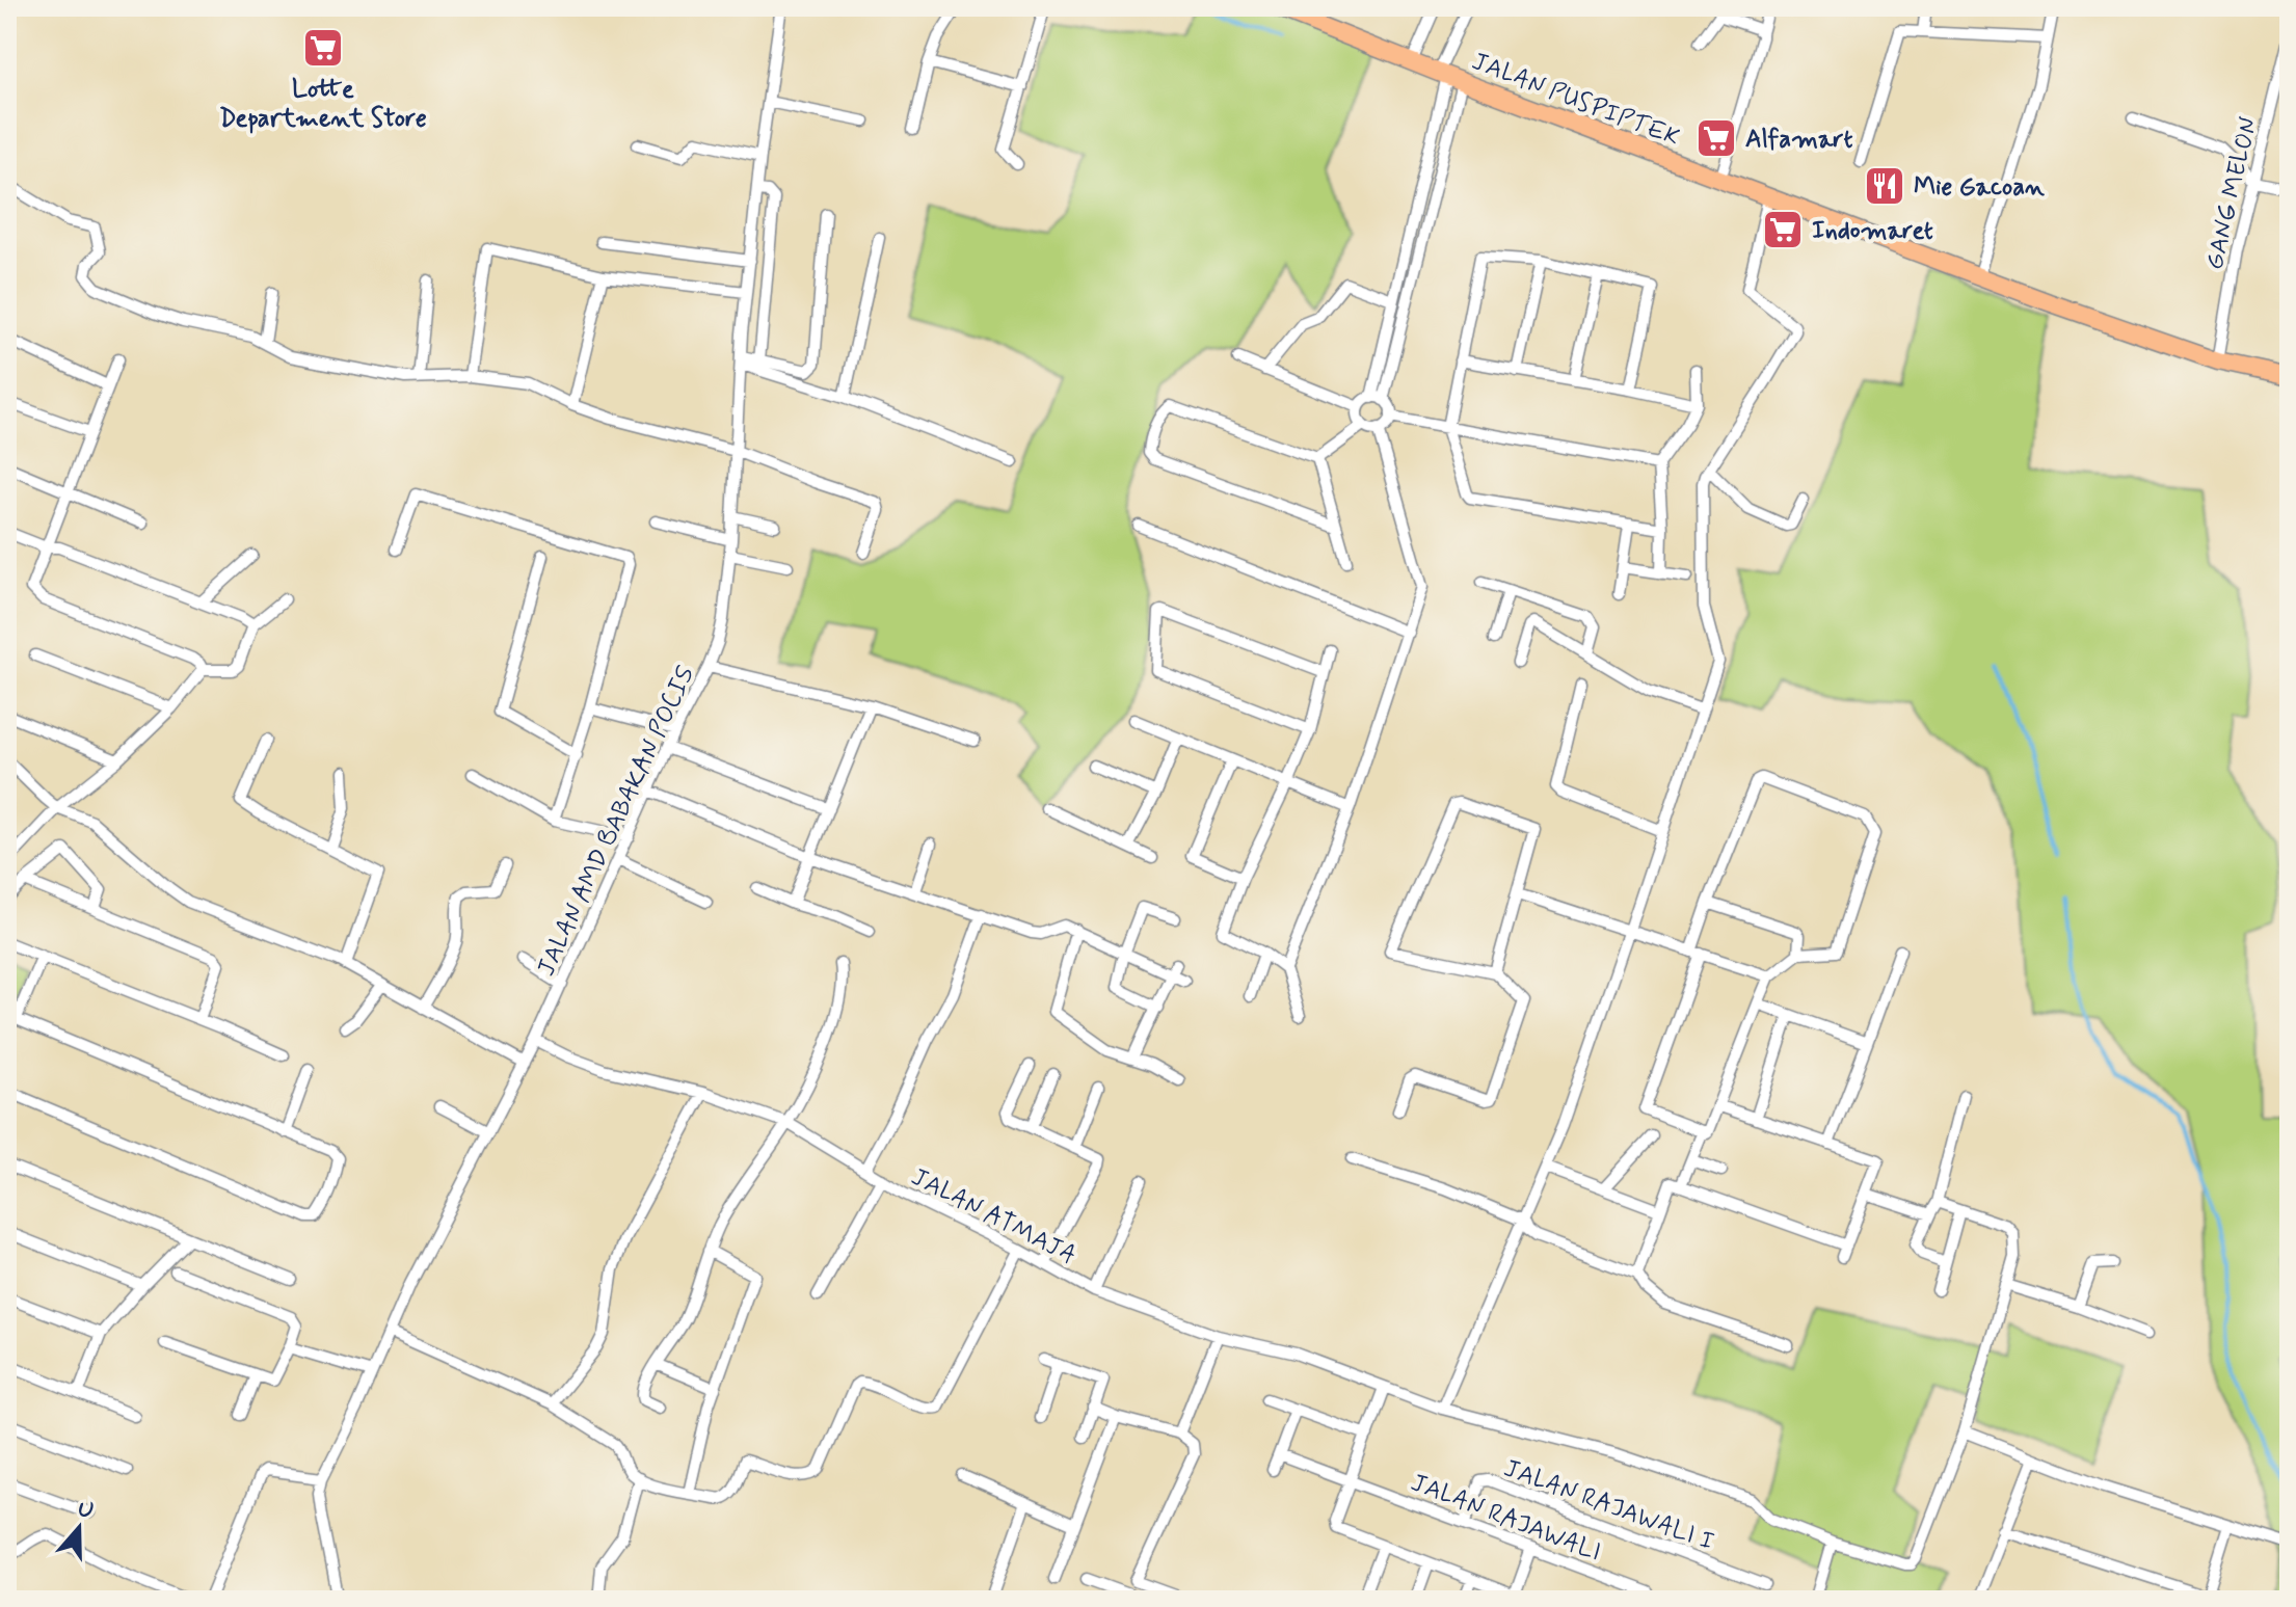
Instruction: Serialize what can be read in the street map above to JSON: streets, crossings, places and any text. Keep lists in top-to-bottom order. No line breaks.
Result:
{"streets":{"main road":["JALAN PUSPIPTEK"],"street":["GANG MELON","JALAN AMD BABAKAN POCIS","JALAN ATMAJA","JALAN RAJAWALI I","JALAN RAJAWALI"]},"crossings":[["JALAN PUSPIPTEK","GANG MELON"],["JALAN AMD BABAKAN POCIS","JALAN ATMAJA"],["JALAN RAJAWALI I","JALAN RAJAWALI"]],"places":{"supermarket":["Lotte Department Store","Alfamart","Indomaret"],"restaurant":["Mie Gacoan"]},"north":"top"}
